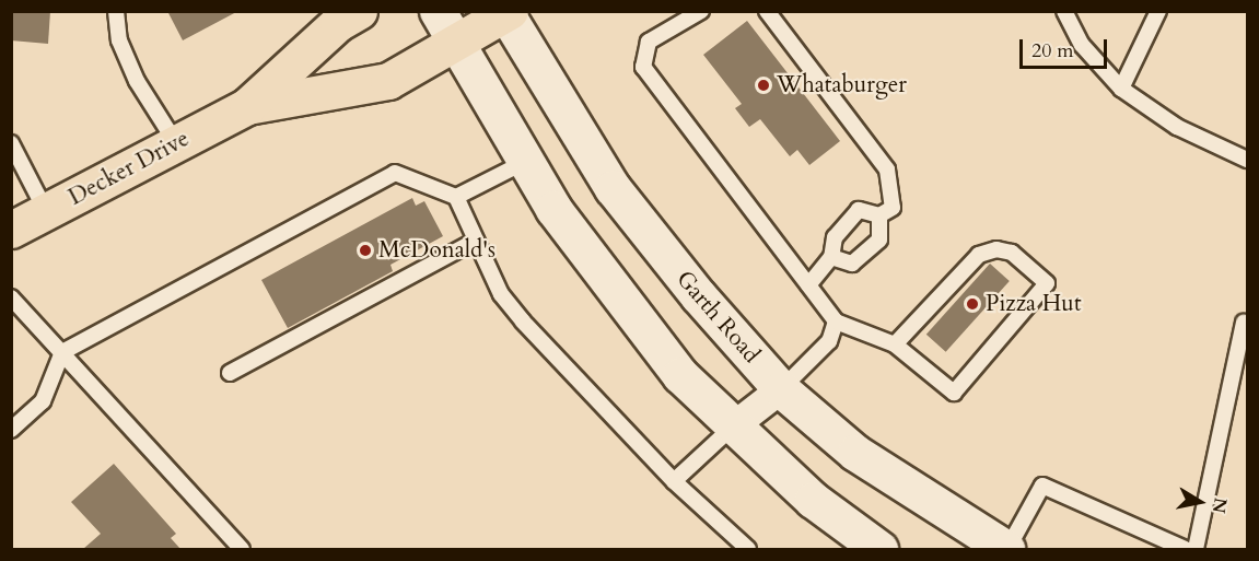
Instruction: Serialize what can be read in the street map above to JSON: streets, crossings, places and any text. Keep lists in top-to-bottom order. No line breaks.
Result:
{"streets":{"main road":["Decker Drive","Garth Road"]},"crossings":[["Decker Drive","Garth Road"]],"places":["Whataburger","McDonald's","Pizza Hut"],"scale_bar":"20 m","north":"right"}
